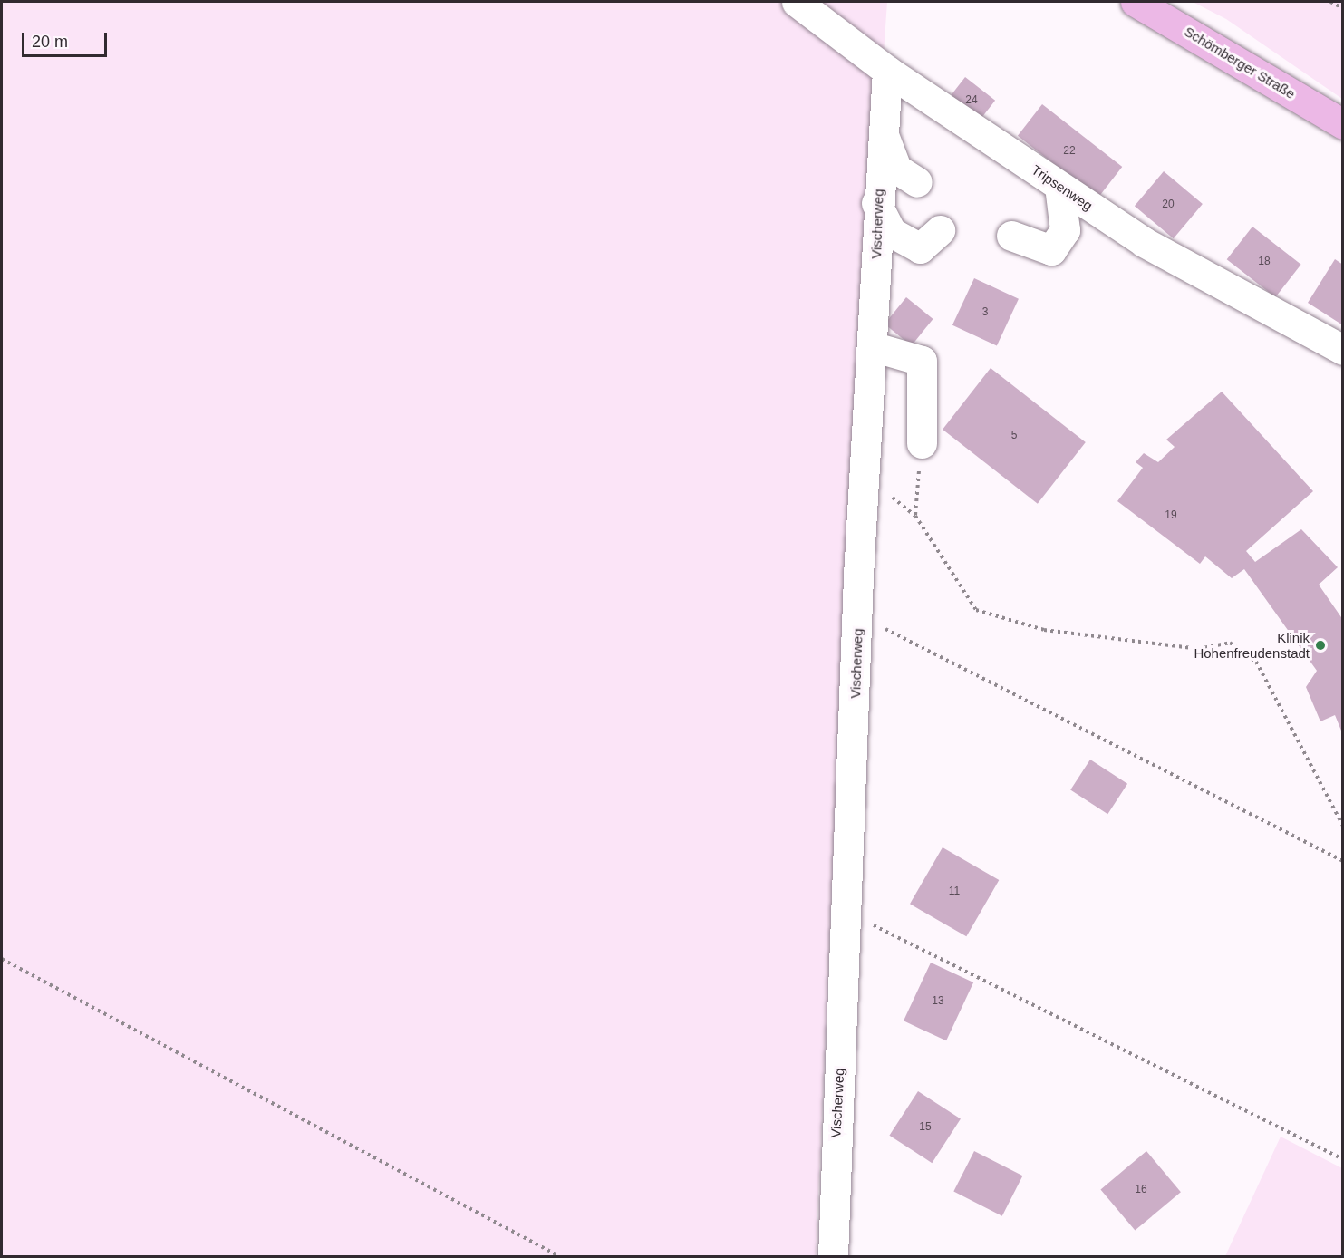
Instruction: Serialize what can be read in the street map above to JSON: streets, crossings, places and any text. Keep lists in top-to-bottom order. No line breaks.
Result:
{"streets":{"main road":["Schömberger Straße"],"street":["Tripsenweg","Vischerweg"]},"crossings":[["Tripsenweg","Vischerweg"]],"places":["Klinik Hohenfreudenstadt"],"house_numbers":["24","22","20","18","3","5","19","11","13","15","16"],"scale_bar":"20 m"}
